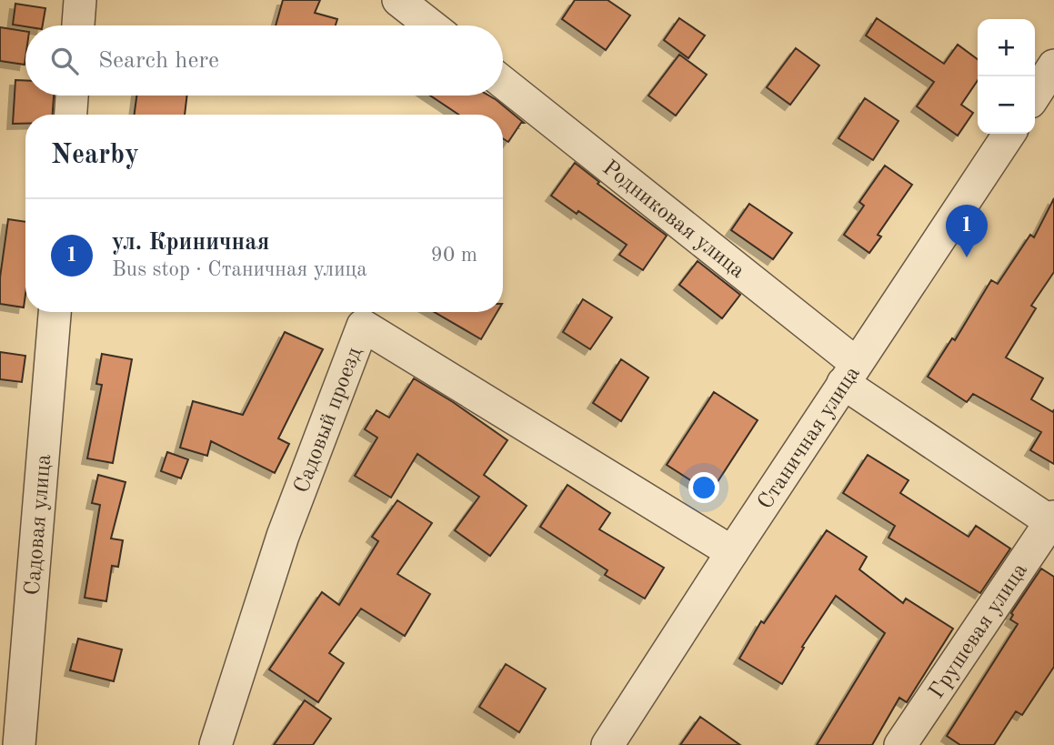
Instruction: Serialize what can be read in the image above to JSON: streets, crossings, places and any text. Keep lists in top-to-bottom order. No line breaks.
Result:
{"streets":{"street":["Родниковая улица","Садовый проезд","Станичная улица","Садовая улица","Грушевая улица"]},"crossings":[["Родниковая улица","Станичная улица"],["Родниковая улица","Грушевая улица"],["Садовый проезд","Станичная улица"]],"page":{"map_buttons":["+","−"],"search":"Search here","heading":"Nearby","list":[{"mark":"1","name":"ул. Криничная","note":"Bus stop · Станичная улица","value":"90 m"}],"pins":"1"}}
